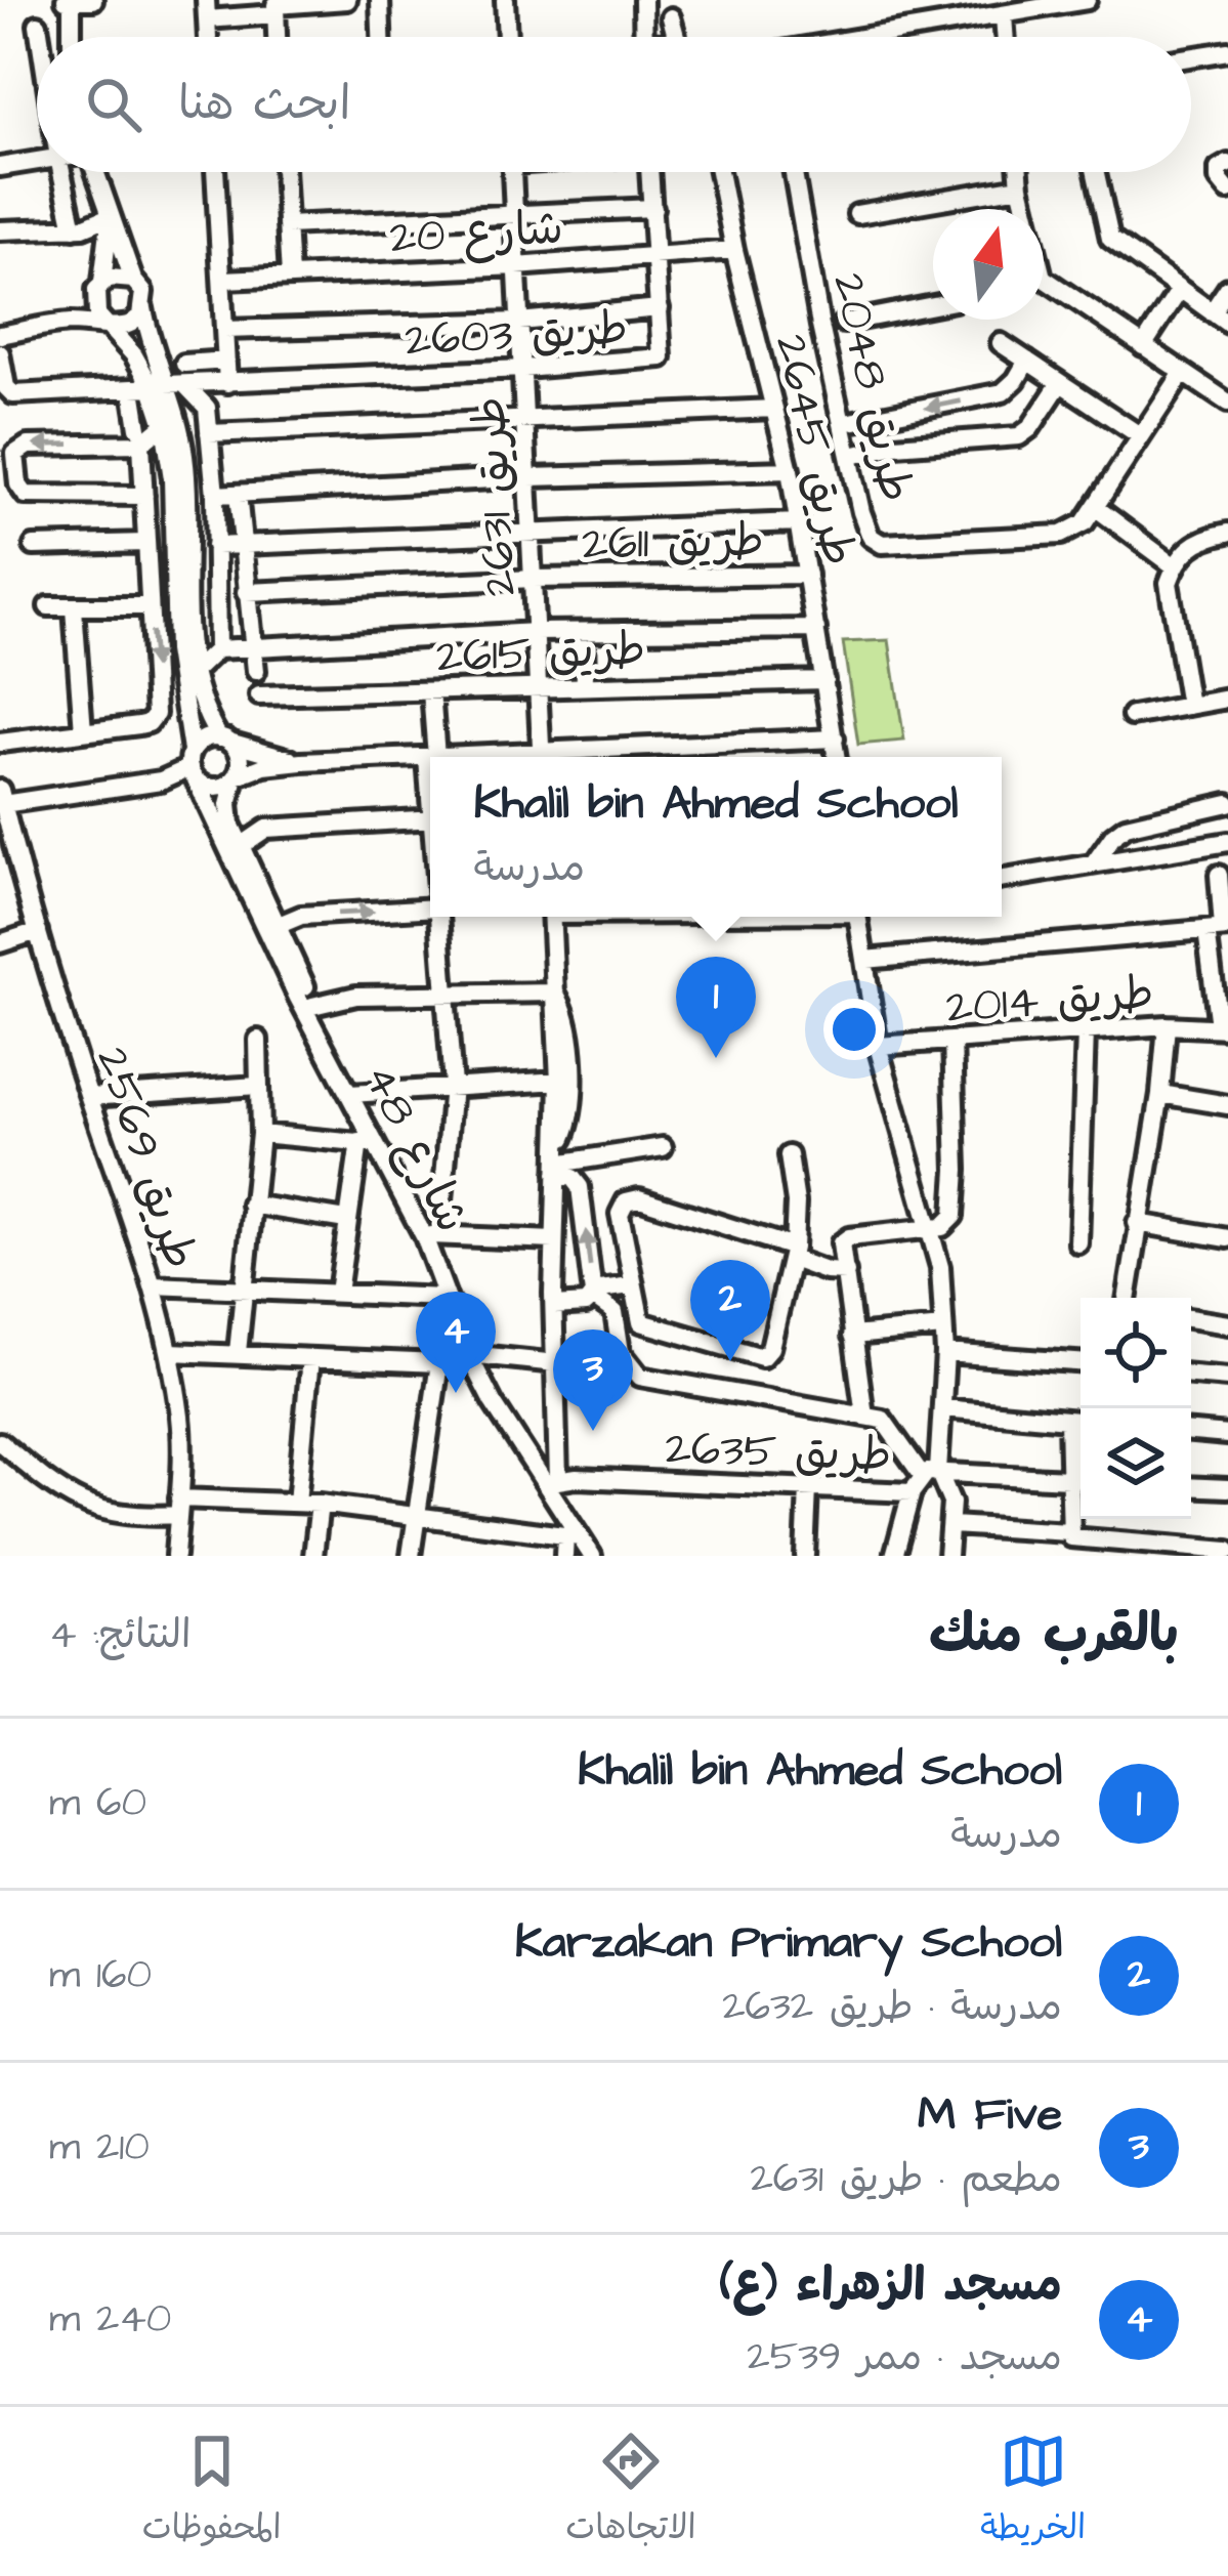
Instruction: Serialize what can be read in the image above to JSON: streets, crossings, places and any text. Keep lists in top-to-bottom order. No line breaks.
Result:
{"streets":{"street":["شارع 20","طريق 2603","طريق 2048","طريق 2645","طريق 2631","طريق 2611","طريق 2615","طريق 2014","شارع 48","طريق 2569","طريق 2635"]},"crossings":[["شارع 20","طريق 2603"],["شارع 20","طريق 2645"],["شارع 20","طريق 2631"],["طريق 2603","طريق 2631"],["طريق 2603","شارع 48"],["طريق 2645","طريق 2611"],["طريق 2645","طريق 2615"],["طريق 2631","طريق 2611"],["طريق 2631","طريق 2615"],["شارع 48","طريق 2635"]],"north":"top","page":{"search":"ابحث هنا","popup":["Khalil bin Ahmed School","مدرسة"],"pins":["1","2","4","3"],"heading":["بالقرب منك","النتائج: 4"],"list":[{"mark":"1","name":"Khalil bin Ahmed School","note":"مدرسة","value":"60 m"},{"mark":"2","name":"Karzakan Primary School","note":"مدرسة · طريق 2632","value":"160 m"},{"mark":"3","name":"M Five","note":"مطعم · طريق 2631","value":"210 m"},{"mark":"4","name":"مسجد الزهراء (ع)","note":"مسجد · ممر 2539","value":"240 m"}],"nav":["الخريطة","الاتجاهات","المحفوظات"]}}
